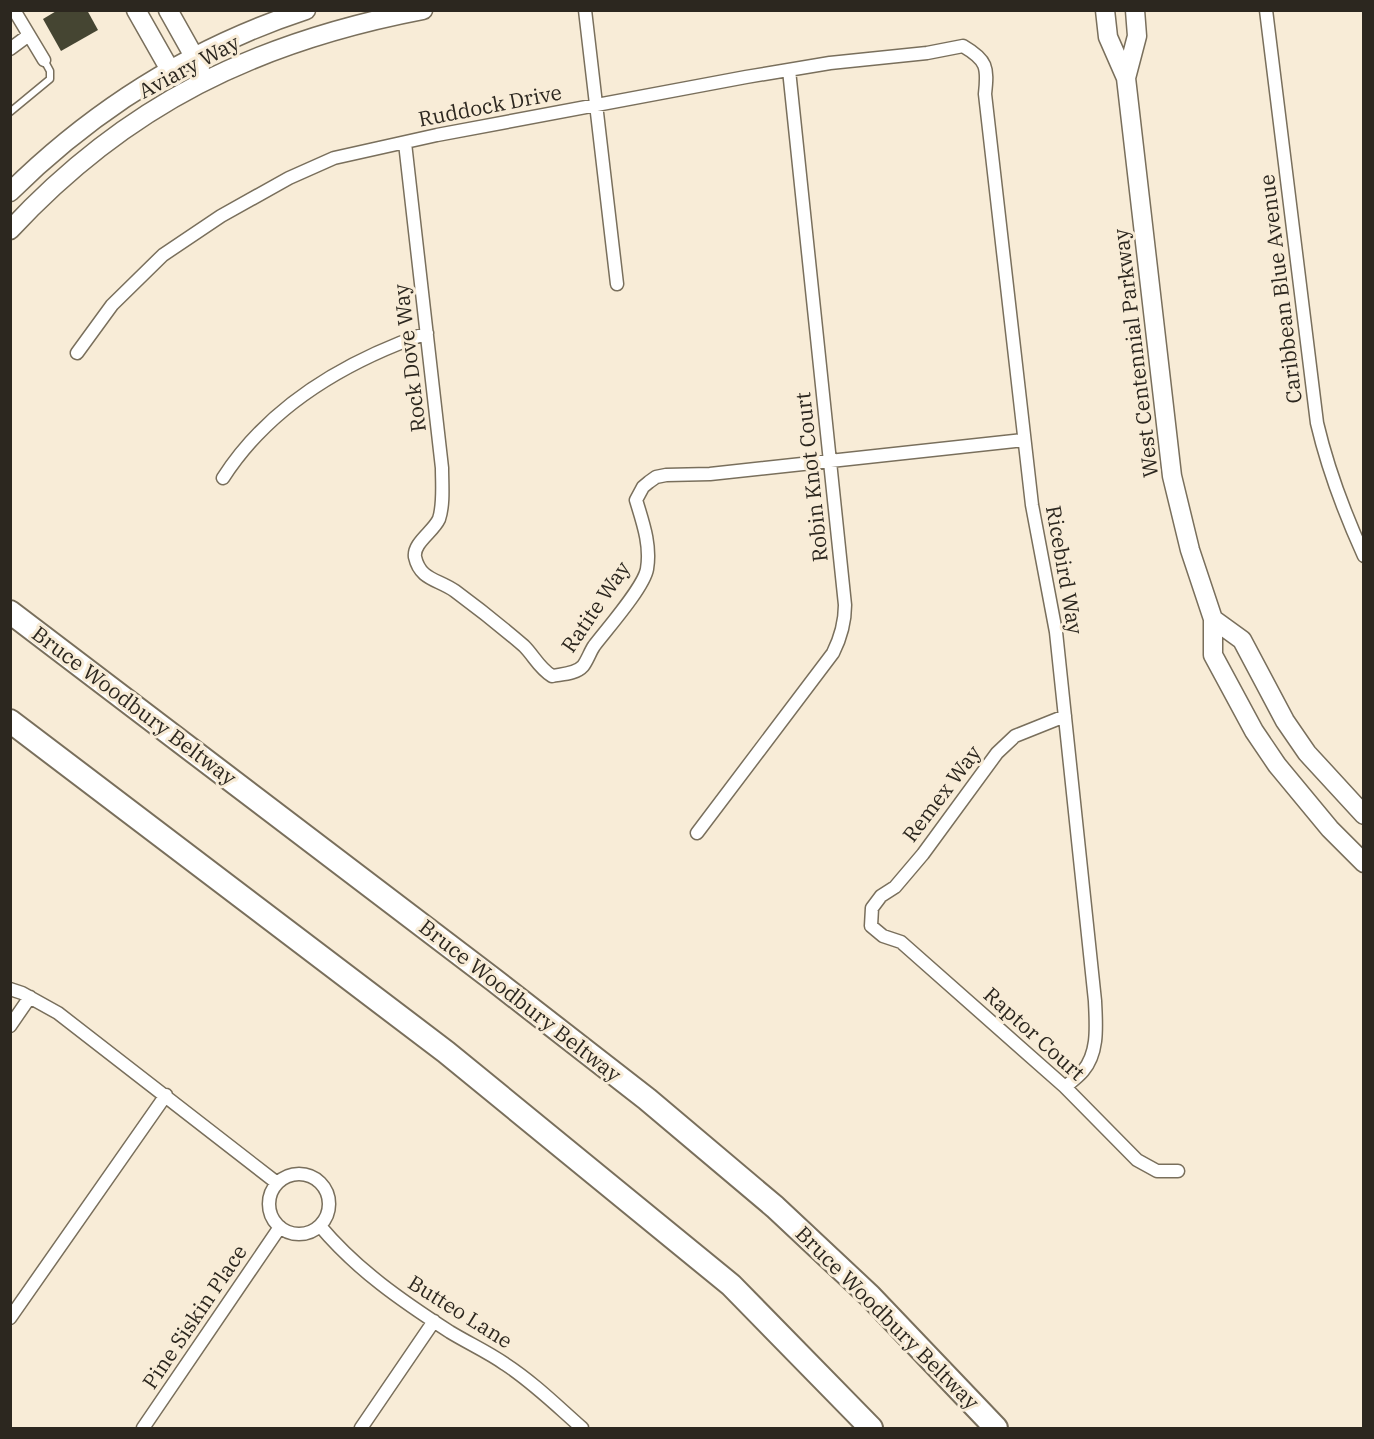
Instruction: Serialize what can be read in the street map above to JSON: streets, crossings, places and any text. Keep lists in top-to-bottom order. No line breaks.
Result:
{"streets":{"highway":["Bruce Woodbury Beltway"],"main road":["Aviary Way","West Centennial Parkway"],"street":["Ruddock Drive","Caribbean Blue Avenue","Rock Dove Way","Robin Knot Court","Ricebird Way","Ratite Way","Remex Way","Raptor Court","Butteo Lane","Pine Siskin Place"]},"crossings":[["Ruddock Drive","Rock Dove Way"],["Ruddock Drive","Robin Knot Court"],["Ruddock Drive","Ricebird Way"],["Rock Dove Way","Ratite Way"],["Robin Knot Court","Ratite Way"],["Ricebird Way","Remex Way"],["Ricebird Way","Raptor Court"],["Remex Way","Raptor Court"],["Butteo Lane","Pine Siskin Place"]]}
